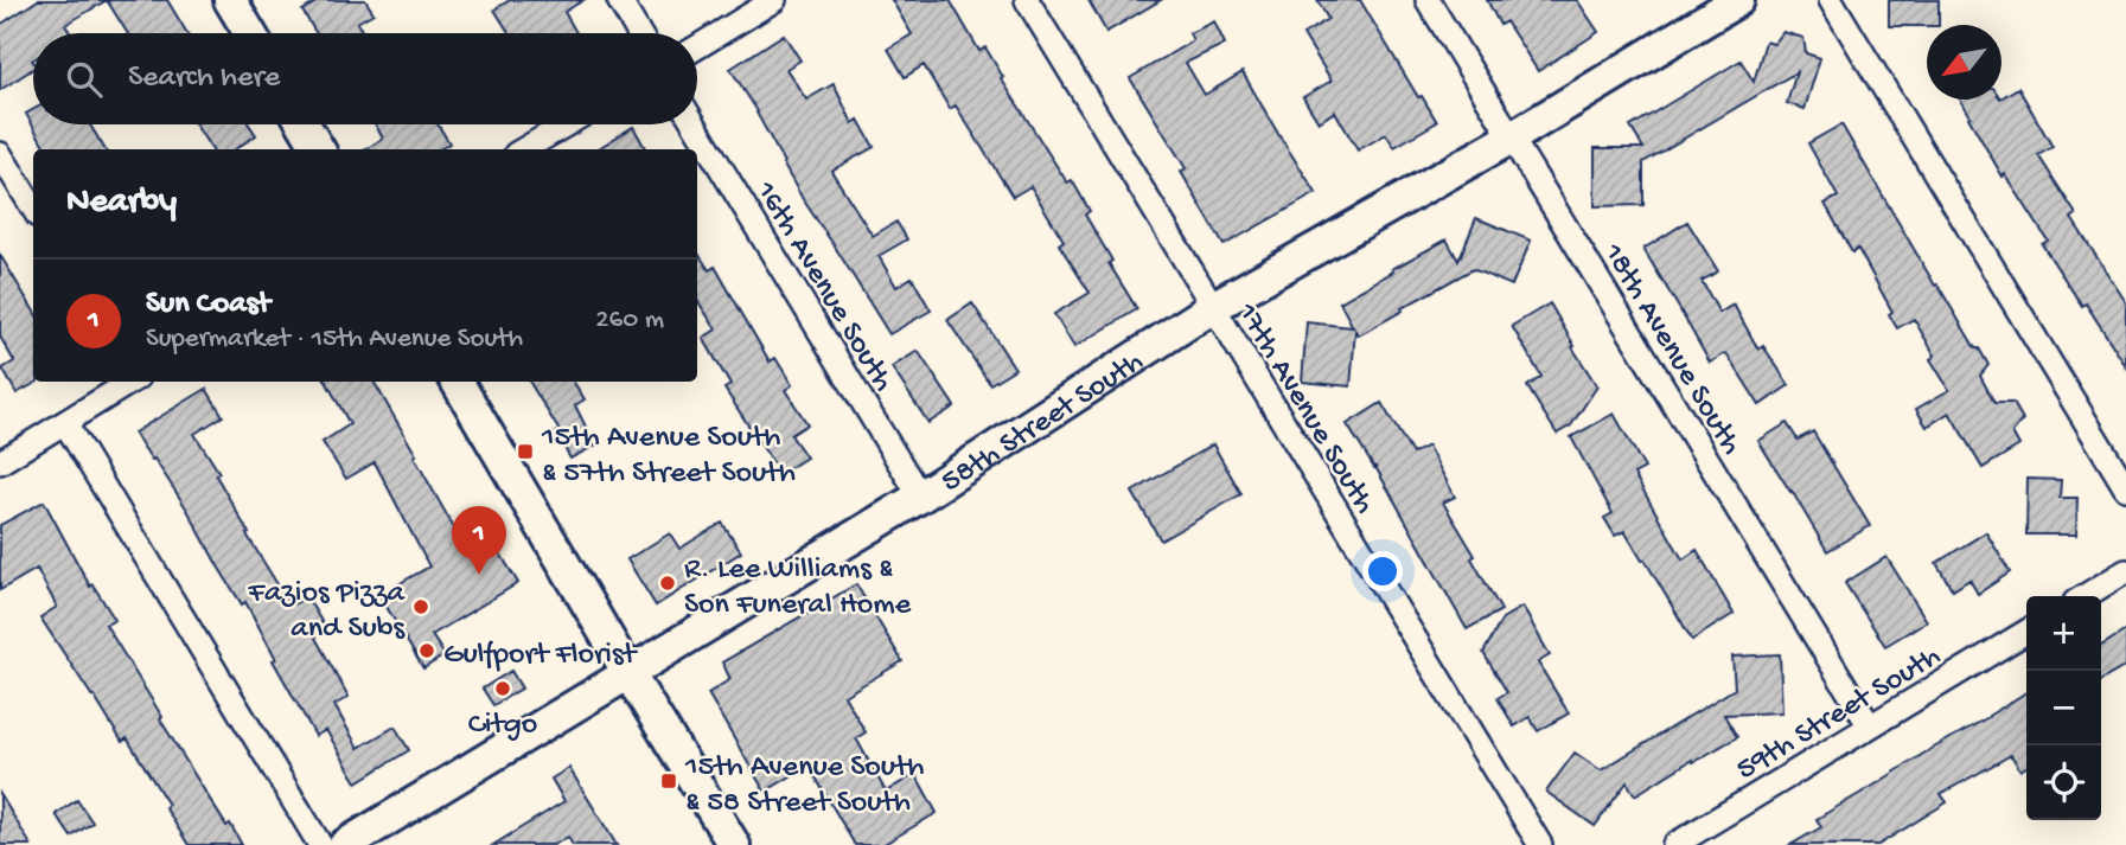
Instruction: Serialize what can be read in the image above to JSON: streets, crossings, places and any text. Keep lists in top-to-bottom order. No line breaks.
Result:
{"streets":{"street":["16th Avenue South","18th Avenue South","17th Avenue South","58th Street South","59th Street South"]},"crossings":[["16th Avenue South","58th Street South"],["18th Avenue South","58th Street South"],["18th Avenue South","59th Street South"],["17th Avenue South","58th Street South"]],"places":{"transit":["15th Avenue South & 57th Street South","15th Avenue South & 58 Street South"],"other":["R. Lee Williams & Son Funeral Home","Fazios Pizza and Subs","Gulfport Florist","Citgo"]},"north":"bottom left","page":{"search":"Search here","heading":"Nearby","list":[{"mark":"1","name":"Sun Coast","note":"Supermarket · 15th Avenue South","value":"260 m"}],"pins":"1","map_buttons":["+","−"]}}
